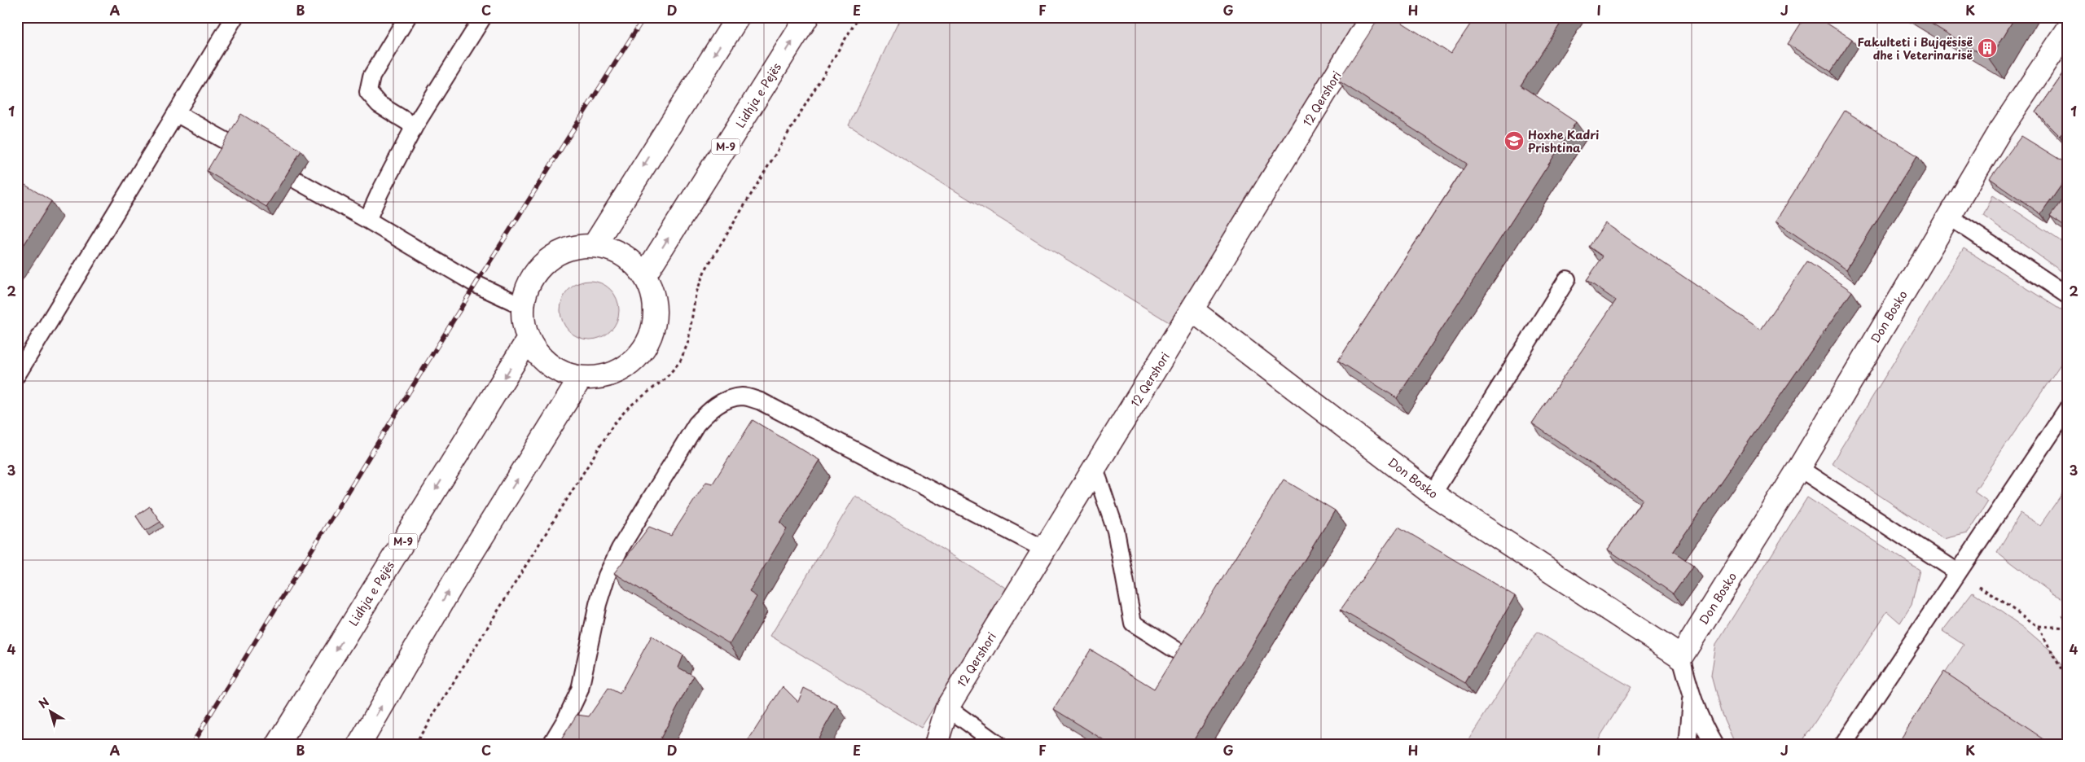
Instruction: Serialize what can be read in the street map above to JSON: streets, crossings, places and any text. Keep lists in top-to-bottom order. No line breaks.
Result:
{"streets":{"main road":["Lidhja e Pejës","12 Qershori","M-9","Don Bosko"]},"crossings":[["12 Qershori","Don Bosko"]],"places":{"building":["Fakulteti i Bujqësisë dhe i Veterinarisë"],"school or university":["Hoxhe Kadri Prishtina"]},"north":"top left","grid":{"columns":["A","B","C","D","E","F","G","H","I","J","K"],"rows":["1","2","3","4"]}}
